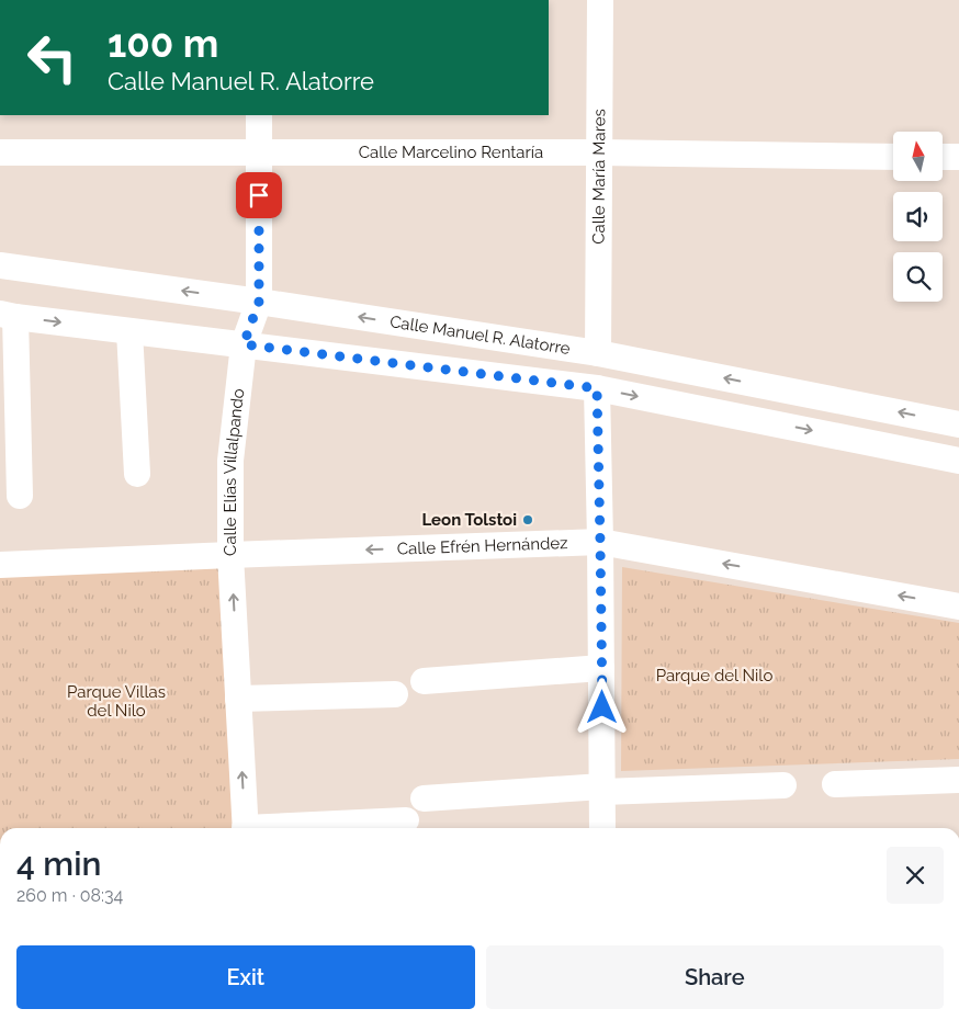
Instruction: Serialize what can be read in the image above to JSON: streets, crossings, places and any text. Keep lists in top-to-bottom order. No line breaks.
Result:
{"streets":{"street":["Calle Marcelino Rentaría","Calle María Mares","Calle Manuel R. Alatorre","Calle Elías Villalpando","Calle Efrén Hernández"]},"crossings":[["Calle Marcelino Rentaría","Calle María Mares"],["Calle Marcelino Rentaría","Calle Elías Villalpando"],["Calle María Mares","Calle Manuel R. Alatorre"],["Calle Manuel R. Alatorre","Calle Elías Villalpando"],["Calle Elías Villalpando","Calle Efrén Hernández"]],"one_way":["Calle Elías Villalpando"],"parks":["Parque del Nilo","Parque Villas del Nilo"],"places":["Leon Tolstoi"],"north":"top","page":{"turn":["100 m","Calle Manuel R. Alatorre"],"heading":["4 min","260 m · 08:34"],"buttons":["Exit","Share"]}}
